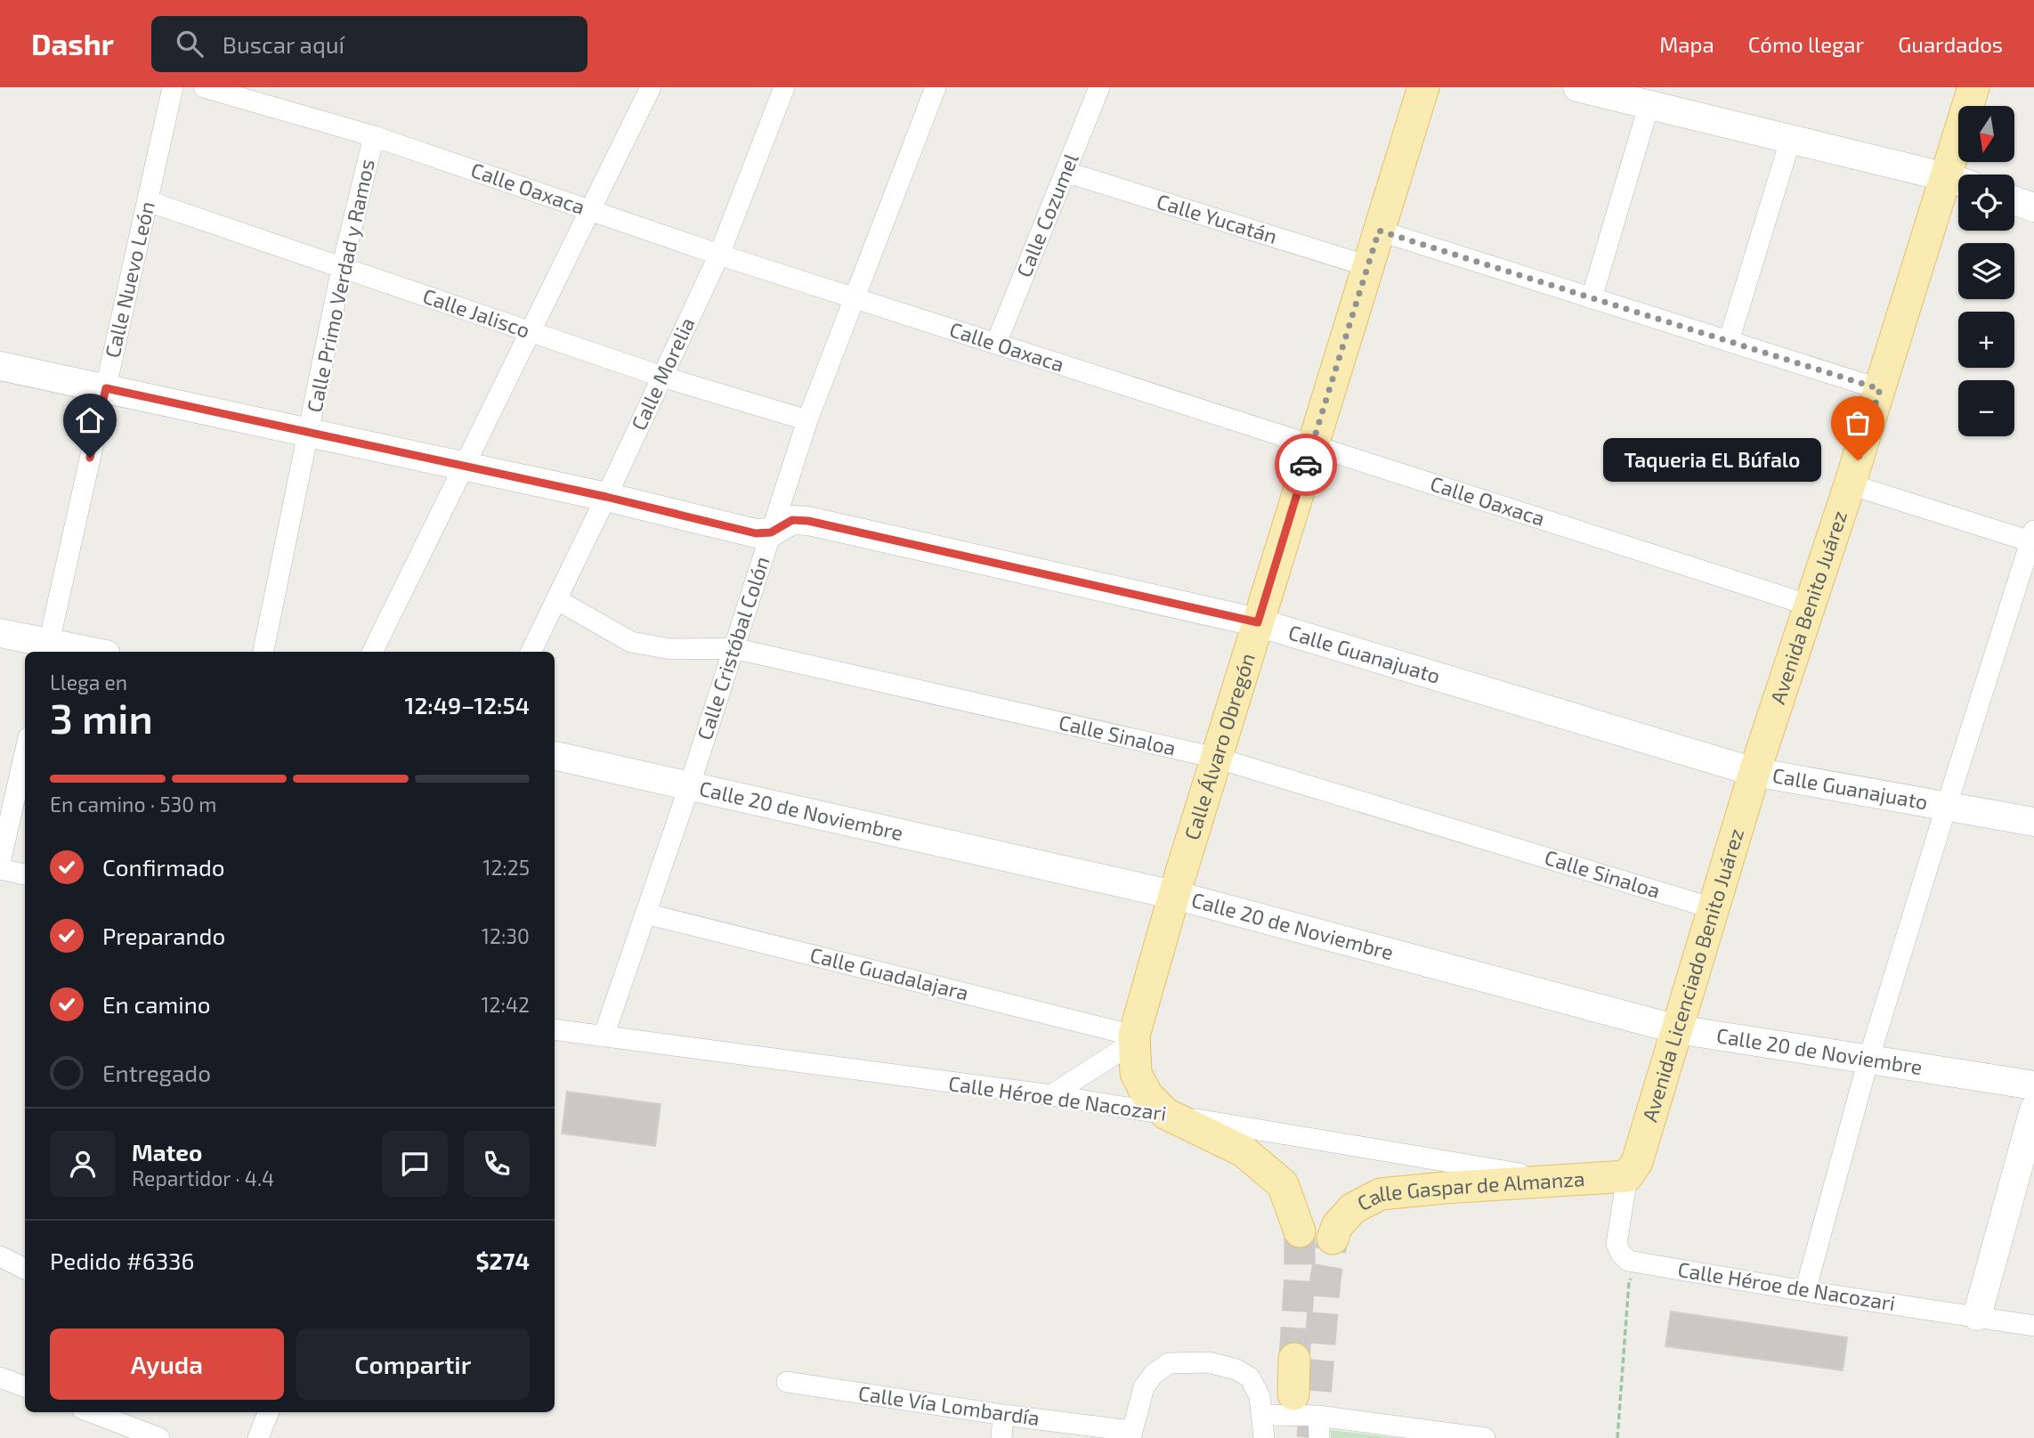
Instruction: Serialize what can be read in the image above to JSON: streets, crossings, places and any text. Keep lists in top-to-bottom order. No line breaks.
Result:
{"streets":{"main road":["Avenida Benito Juárez","Calle Álvaro Obregón","Avenida Licenciado Benito Juárez","Calle Gaspar de Almanza"],"street":["Calle Oaxaca","Calle Cozumel","Calle Yucatán","Calle Nuevo León","Calle Primo Verdad y Ramos","Calle Jalisco","Calle Morelia","Calle Cristóbal Colón","Calle Guanajuato","Calle Sinaloa","Calle 20 de Noviembre","Calle Guadalajara","Calle Héroe de Nacozari","Calle Vía Lombardía"]},"crossings":[["Calle Oaxaca","Calle Cozumel"],["Calle Oaxaca","Calle Primo Verdad y Ramos"],["Calle Oaxaca","Calle Morelia"],["Calle Oaxaca","Avenida Benito Juárez"],["Calle Oaxaca","Calle Cristóbal Colón"],["Calle Oaxaca","Calle Álvaro Obregón"],["Calle Cozumel","Calle Yucatán"],["Calle Yucatán","Calle Álvaro Obregón"],["Calle Nuevo León","Calle Jalisco"],["Calle Nuevo León","Calle Guanajuato"],["Calle Primo Verdad y Ramos","Calle Jalisco"],["Calle Primo Verdad y Ramos","Calle Guanajuato"],["Calle Jalisco","Calle Morelia"],["Calle Jalisco","Calle Cristóbal Colón"],["Calle Morelia","Calle Guanajuato"],["Calle Morelia","Calle Sinaloa"],["Avenida Benito Juárez","Calle Guanajuato"],["Avenida Benito Juárez","Avenida Licenciado Benito Juárez"],["Calle Cristóbal Colón","Calle Guanajuato"],["Calle Cristóbal Colón","Calle Sinaloa"],["Calle Cristóbal Colón","Calle 20 de Noviembre"],["Calle Cristóbal Colón","Calle Guadalajara"],["Calle Cristóbal Colón","Calle Héroe de Nacozari"],["Calle Guanajuato","Calle Álvaro Obregón"],["Calle Guanajuato","Avenida Licenciado Benito Juárez"],["Calle Sinaloa","Calle Álvaro Obregón"],["Calle Sinaloa","Avenida Licenciado Benito Juárez"],["Calle Álvaro Obregón","Calle 20 de Noviembre"],["Calle Álvaro Obregón","Calle Guadalajara"],["Calle Álvaro Obregón","Calle Héroe de Nacozari"],["Calle 20 de Noviembre","Avenida Licenciado Benito Juárez"],["Avenida Licenciado Benito Juárez","Calle Héroe de Nacozari"],["Avenida Licenciado Benito Juárez","Calle Gaspar de Almanza"],["Calle Héroe de Nacozari","Calle Gaspar de Almanza"]],"places":["Taqueria EL Búfalo"],"north":"bottom","page":{"header":"Dashr","search":"Buscar aquí","nav":["Mapa","Cómo llegar","Guardados"],"map_buttons":["+","−"],"bubble":"Taqueria EL Búfalo","heading":["3 min","Llega en","12:49–12:54"],"panel":["Mateo","Repartidor · 4.4","Pedido #6336","$274"],"bar":"En camino · 530 m","list":[["Confirmado","12:25"],["Preparando","12:30"],["En camino","12:42"],"Entregado"],"buttons":["Ayuda","Compartir"]}}
